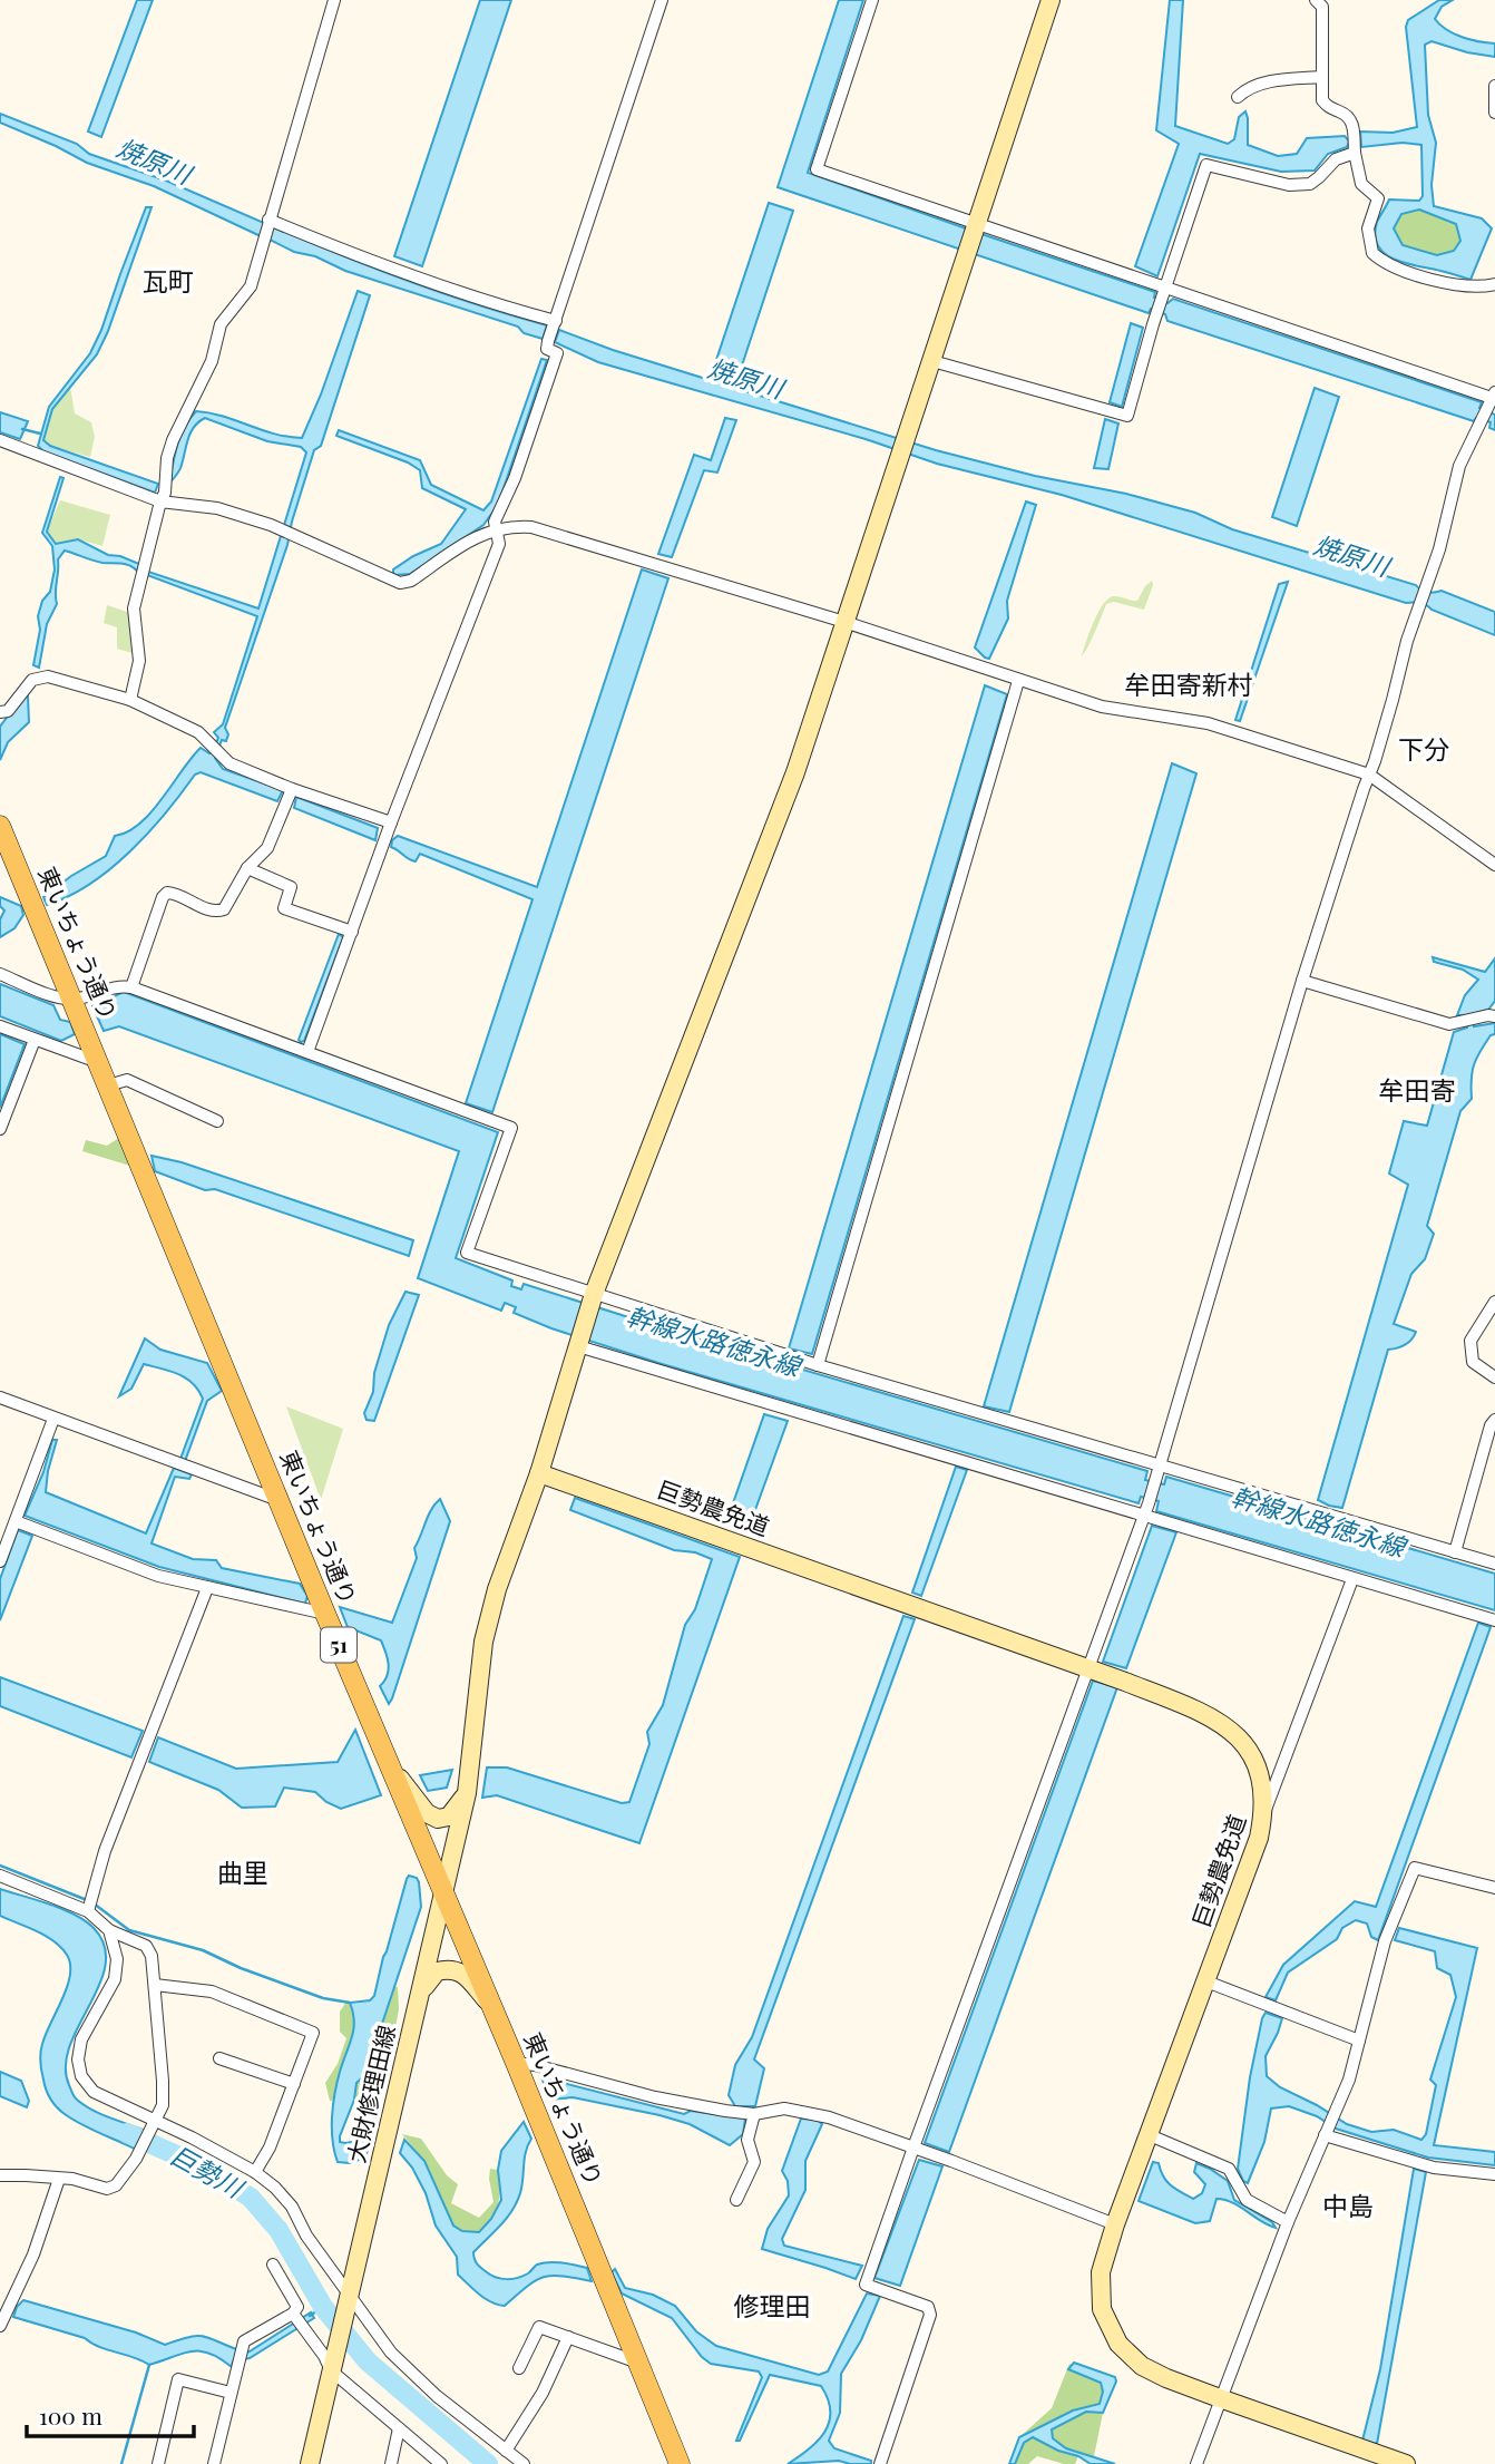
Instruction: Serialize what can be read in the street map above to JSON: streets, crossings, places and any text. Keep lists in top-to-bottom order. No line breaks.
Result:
{"streets":{"main road":["東いちょう通り","51"],"street":["巨勢農免道","大財修理田線"]},"crossings":[["東いちょう通り","大財修理田線"],["巨勢農免道","大財修理田線"]],"districts":["瓦町","牟田寄新村","下分","牟田寄","曲里","中島","修理田"],"water":["焼原川","幹線水路徳永線","巨勢川"],"scale_bar":"100 m"}
